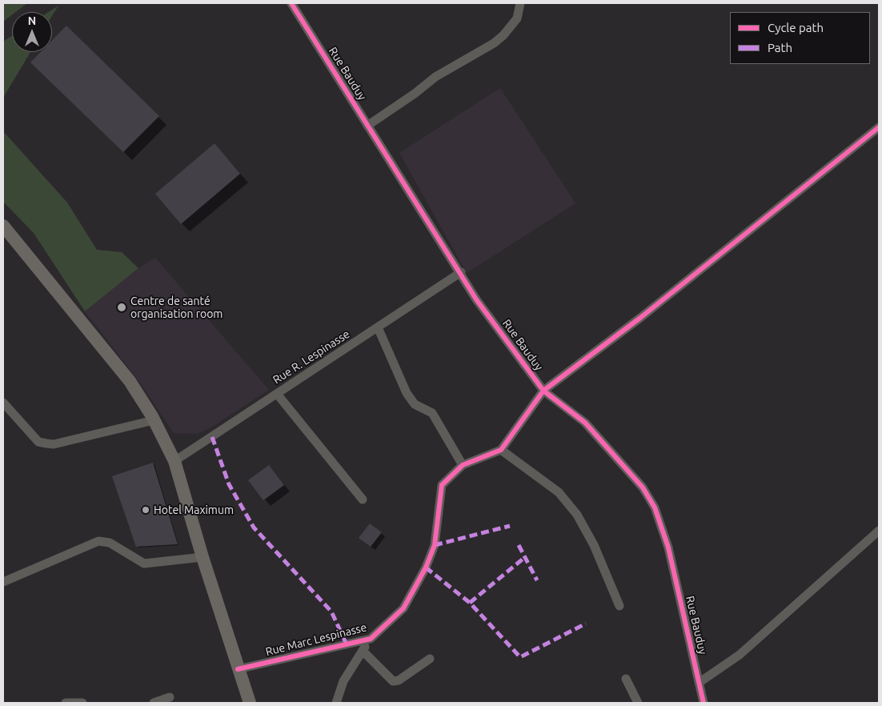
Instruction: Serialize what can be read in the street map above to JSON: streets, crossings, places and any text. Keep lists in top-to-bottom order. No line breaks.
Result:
{"streets":{"street":["Rue Bauduy","Rue R. Lespinasse","Rue Marc Lespinasse"]},"crossings":[["Rue Bauduy","Rue R. Lespinasse"]],"places":["Centre de santé organisation room","Hotel Maximum"],"legend":["Cycle path","Path"],"north":"top"}
